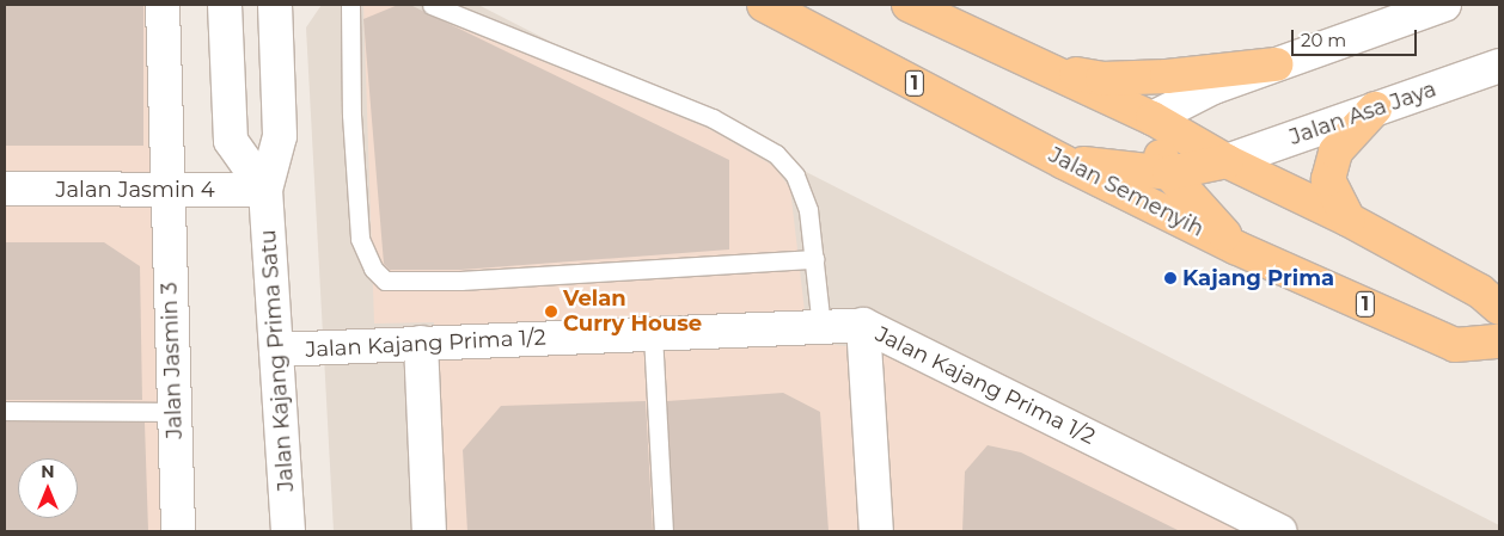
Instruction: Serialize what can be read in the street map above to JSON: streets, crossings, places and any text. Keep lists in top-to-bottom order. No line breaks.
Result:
{"streets":{"main road":["1","Jalan Semenyih"],"street":["Jalan Asa Jaya","Jalan Jasmin 4","Jalan Kajang Prima 1/2","Jalan Jasmin 3","Jalan Kajang Prima Satu"]},"crossings":[["Jalan Jasmin 4","Jalan Jasmin 3"],["Jalan Jasmin 4","Jalan Kajang Prima Satu"],["Jalan Kajang Prima 1/2","Jalan Kajang Prima Satu"]],"places":["Kajang Prima","Velan Curry House"],"scale_bar":"20 m","north":"top"}
